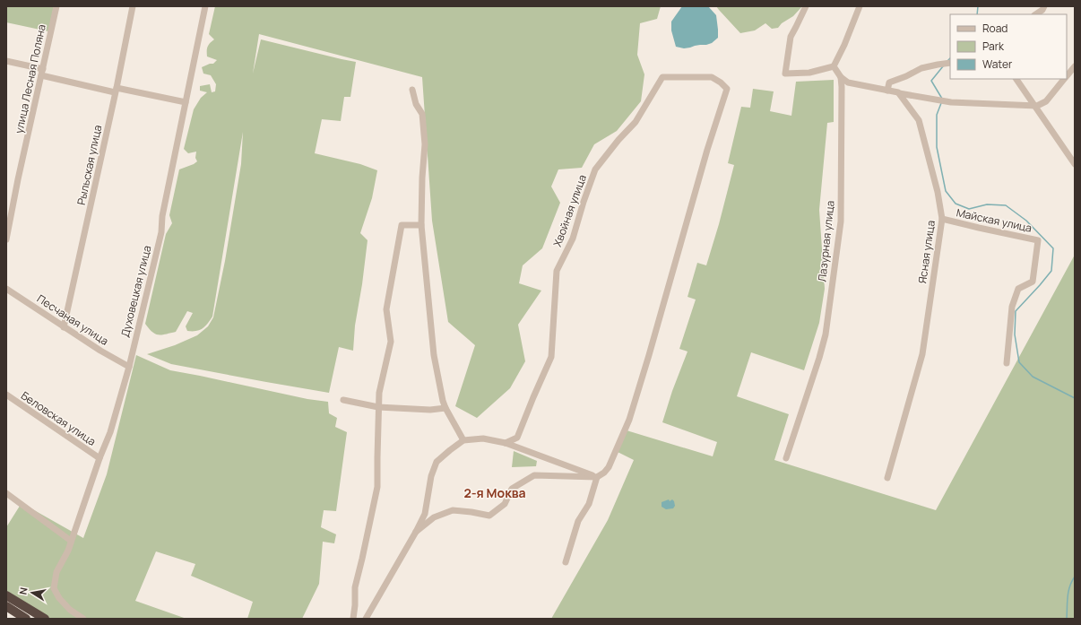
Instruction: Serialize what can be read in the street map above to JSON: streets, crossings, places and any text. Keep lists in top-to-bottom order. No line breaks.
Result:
{"streets":{"street":["улица Лесная Поляна","Рыльская улица","Хвойная улица","Майская улица","Лазурная улица","Ясная улица","Духовецкая улица","Песчаная улица","Беловская улица"]},"crossings":[["Рыльская улица","Песчаная улица"],["Майская улица","Ясная улица"],["Духовецкая улица","Песчаная улица"],["Духовецкая улица","Беловская улица"]],"districts":["2-я Моква"],"legend":["Road","Park","Water"],"north":"left"}
